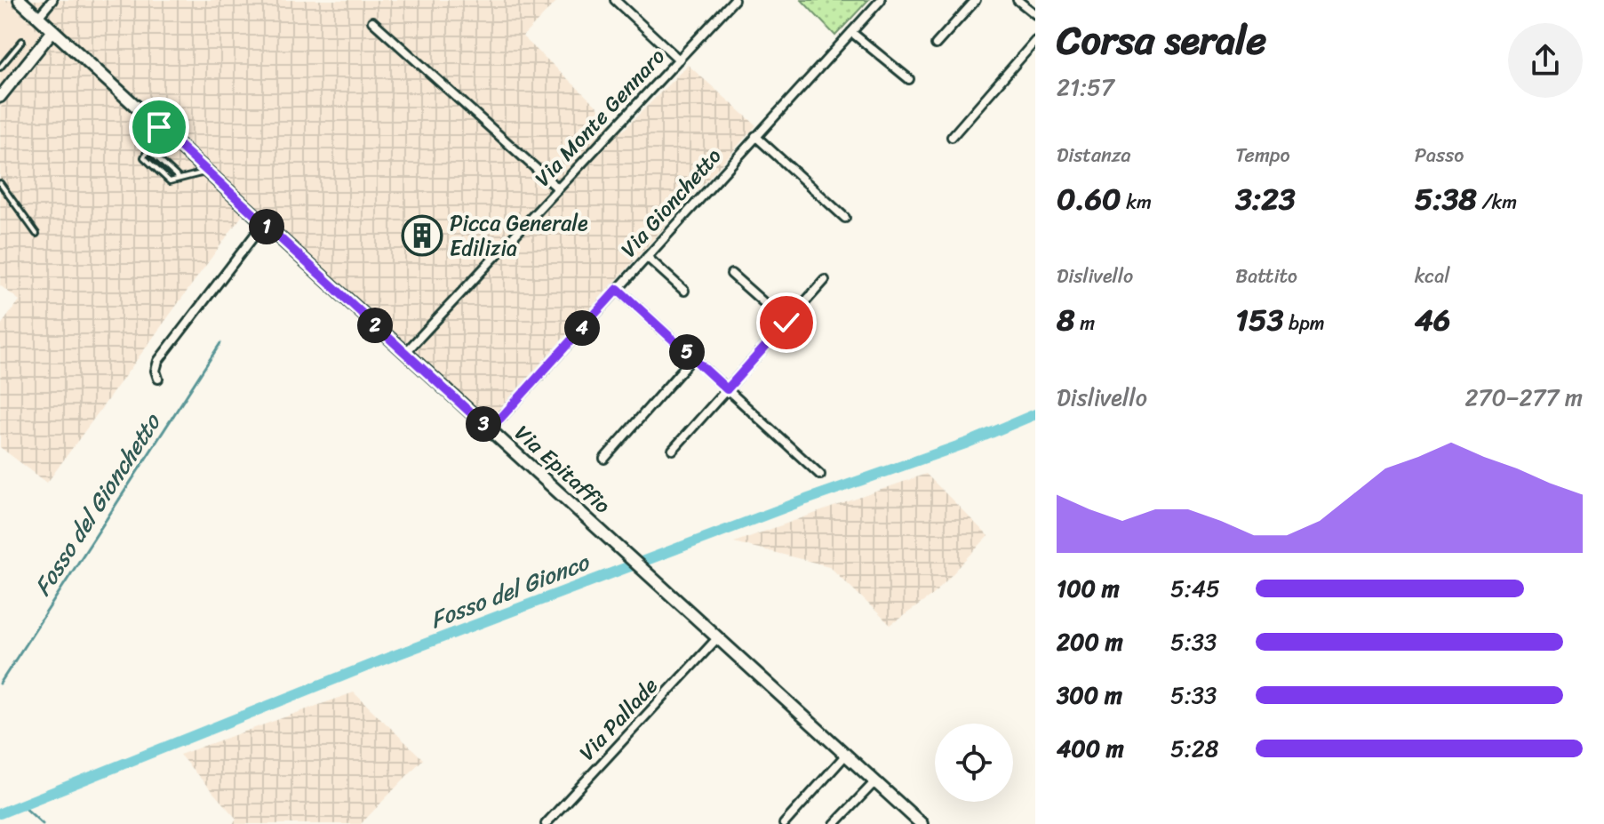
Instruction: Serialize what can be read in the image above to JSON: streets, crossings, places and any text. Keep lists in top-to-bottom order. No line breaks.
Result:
{"streets":{"main road":["Via Epitaffio"],"street":["Via Monte Gennaro","Via Gionchetto","Via Pallade"]},"crossings":[["Via Monte Gennaro","Via Epitaffio"],["Via Gionchetto","Via Epitaffio"],["Via Epitaffio","Via Pallade"]],"water":["Fosso del Gionchetto","Fosso del Gionco"],"places":{"building":["Picca Generale Edilizia"]},"page":{"heading":["Corsa serale","21:57"],"stats":[["Distanza","0.60 km"],["Tempo","3:23"],["Passo","5:38 /km"],["Dislivello","8 m"],["Battito","153 bpm"],["kcal","46"]],"pins":["1","2","4","5","3"],"chart":["Dislivello","270–277 m"],"list":[{"name":"100 m","note":"5:45"},{"name":"200 m","note":"5:33"},{"name":"300 m","note":"5:33"},{"name":"400 m","note":"5:28"}]}}
